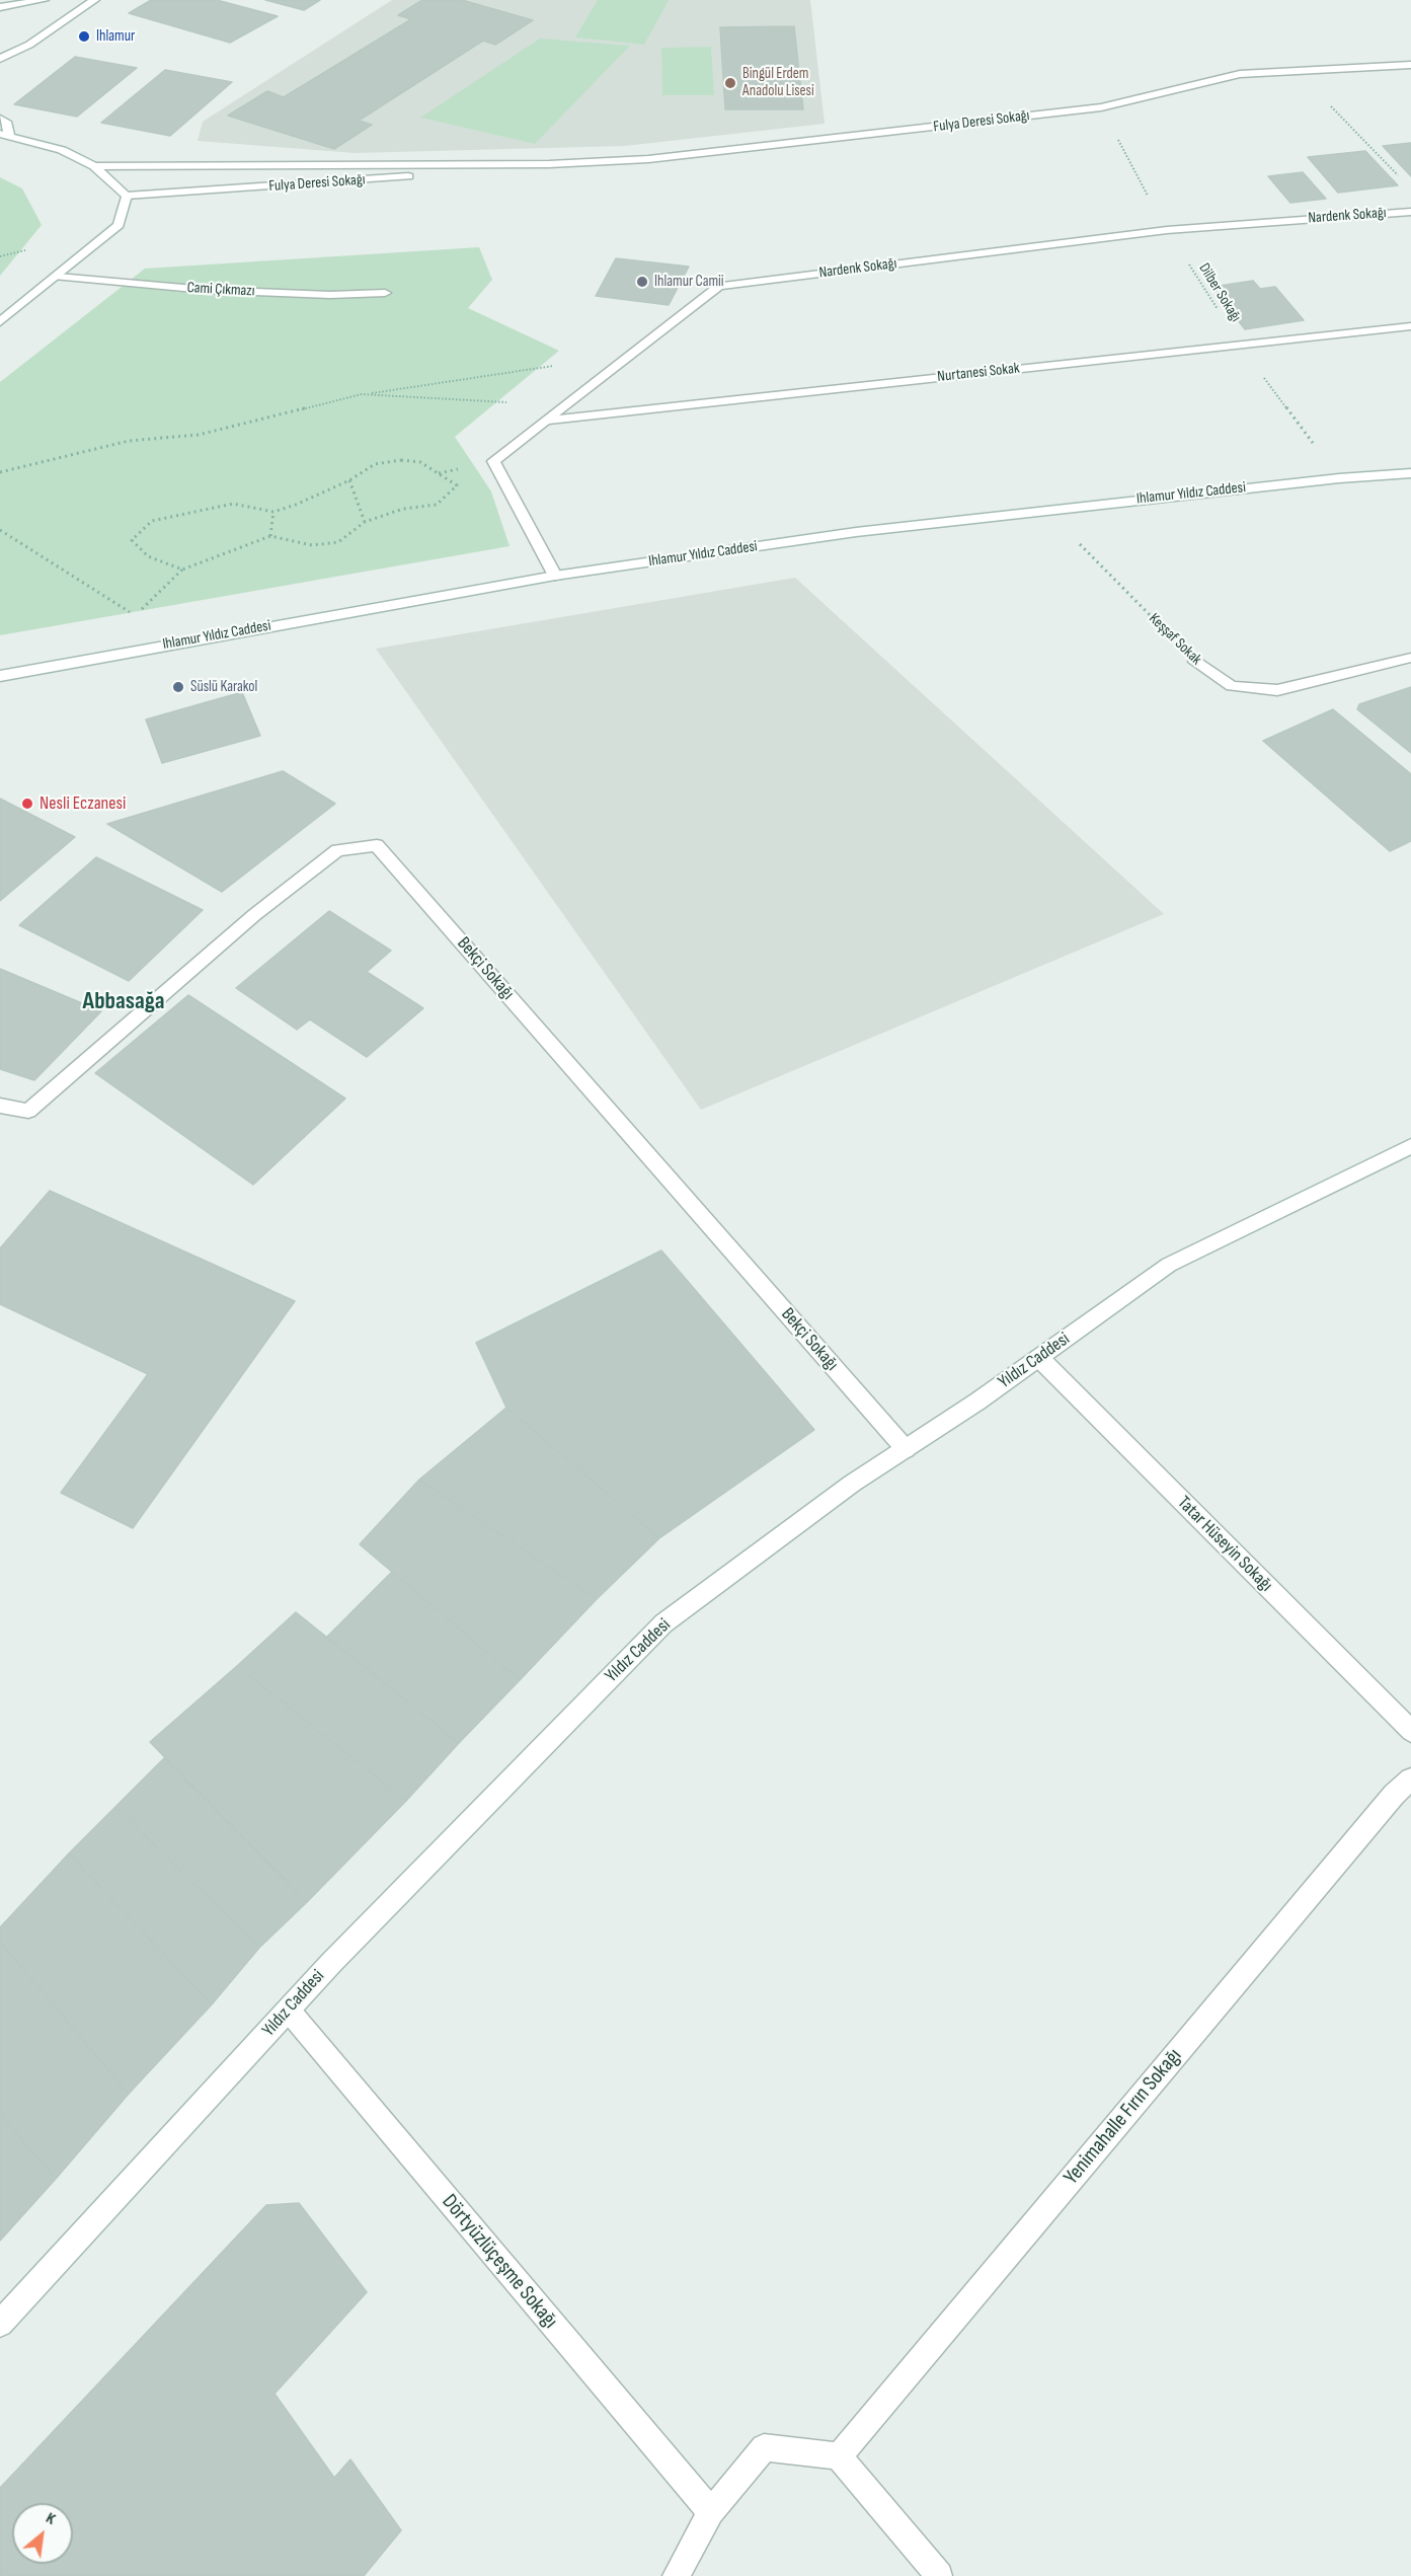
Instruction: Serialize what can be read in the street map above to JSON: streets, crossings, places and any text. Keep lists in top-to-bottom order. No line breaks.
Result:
{"streets":{"street":["Fulya Deresi Sokağı","Nardenk Sokağı","Cami Çıkmazı","Nurtanesi Sokak","Ihlamur Yıldız Caddesi","Keşşaf Sokak","Bekçi Sokağı","Yıldız Caddesi","Tatar Hüseyin Sokağı","Yenimahalle Fırın Sokağı","Dörtyüzlüçeşme Sokağı"],"path":["Dilber Sokağı"]},"crossings":[["Fulya Deresi Sokağı","Dilber Sokağı"],["Nardenk Sokağı","Dilber Sokağı"],["Nardenk Sokağı","Nurtanesi Sokak"],["Nardenk Sokağı","Ihlamur Yıldız Caddesi"],["Dilber Sokağı","Nurtanesi Sokak"],["Dilber Sokağı","Ihlamur Yıldız Caddesi"],["Ihlamur Yıldız Caddesi","Keşşaf Sokak"],["Bekçi Sokağı","Yıldız Caddesi"],["Yıldız Caddesi","Tatar Hüseyin Sokağı"],["Yıldız Caddesi","Dörtyüzlüçeşme Sokağı"]],"districts":["Abbasağa"],"places":["Ihlamur","Bingül Erdem Anadolu Lisesi","Ihlamur Camii","Süslü Karakol","Nesli Eczanesi"],"north":"top right"}
